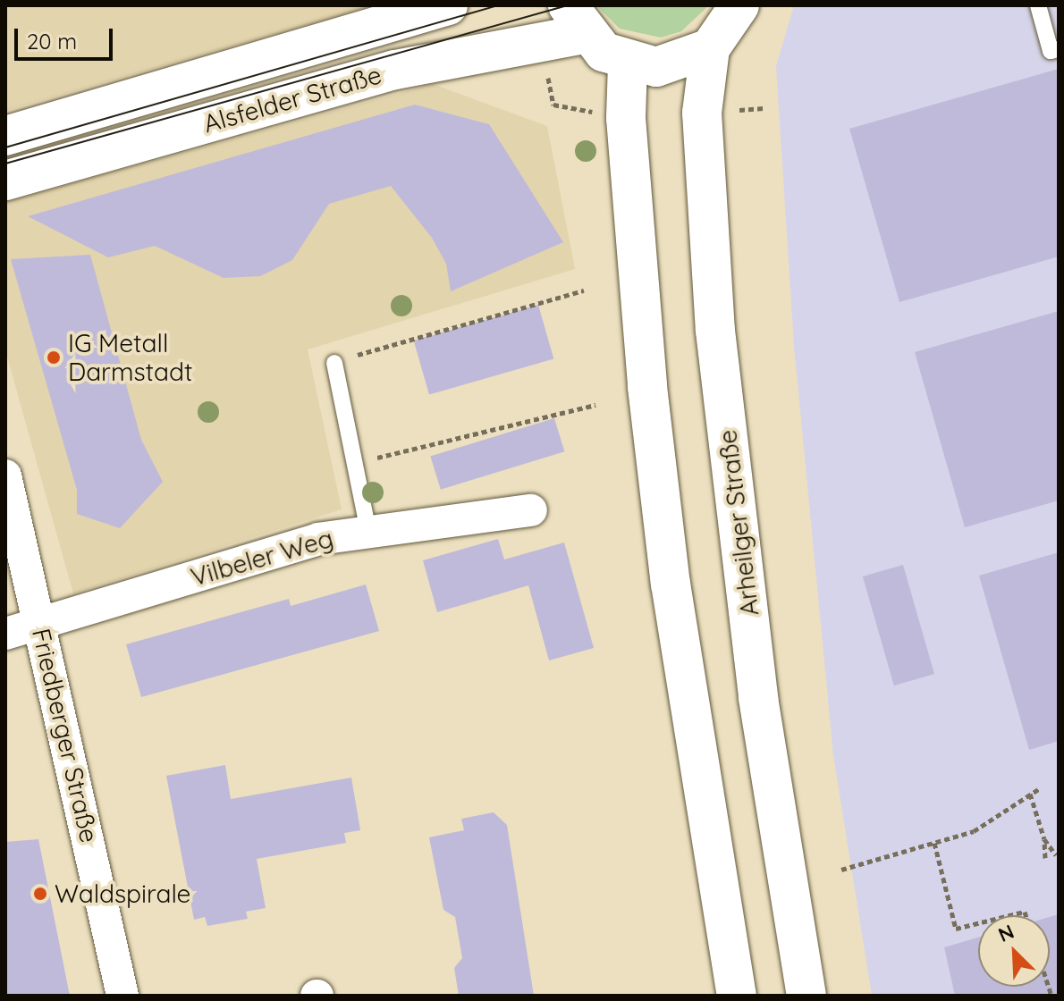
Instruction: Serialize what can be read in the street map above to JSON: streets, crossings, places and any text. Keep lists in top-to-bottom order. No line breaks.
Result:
{"streets":{"street":["Alsfelder Straße","Arheilger Straße","Vilbeler Weg","Friedberger Straße"]},"crossings":[["Vilbeler Weg","Friedberger Straße"]],"places":["IG Metall Darmstadt","Waldspirale"],"scale_bar":"20 m","north":"top left"}
